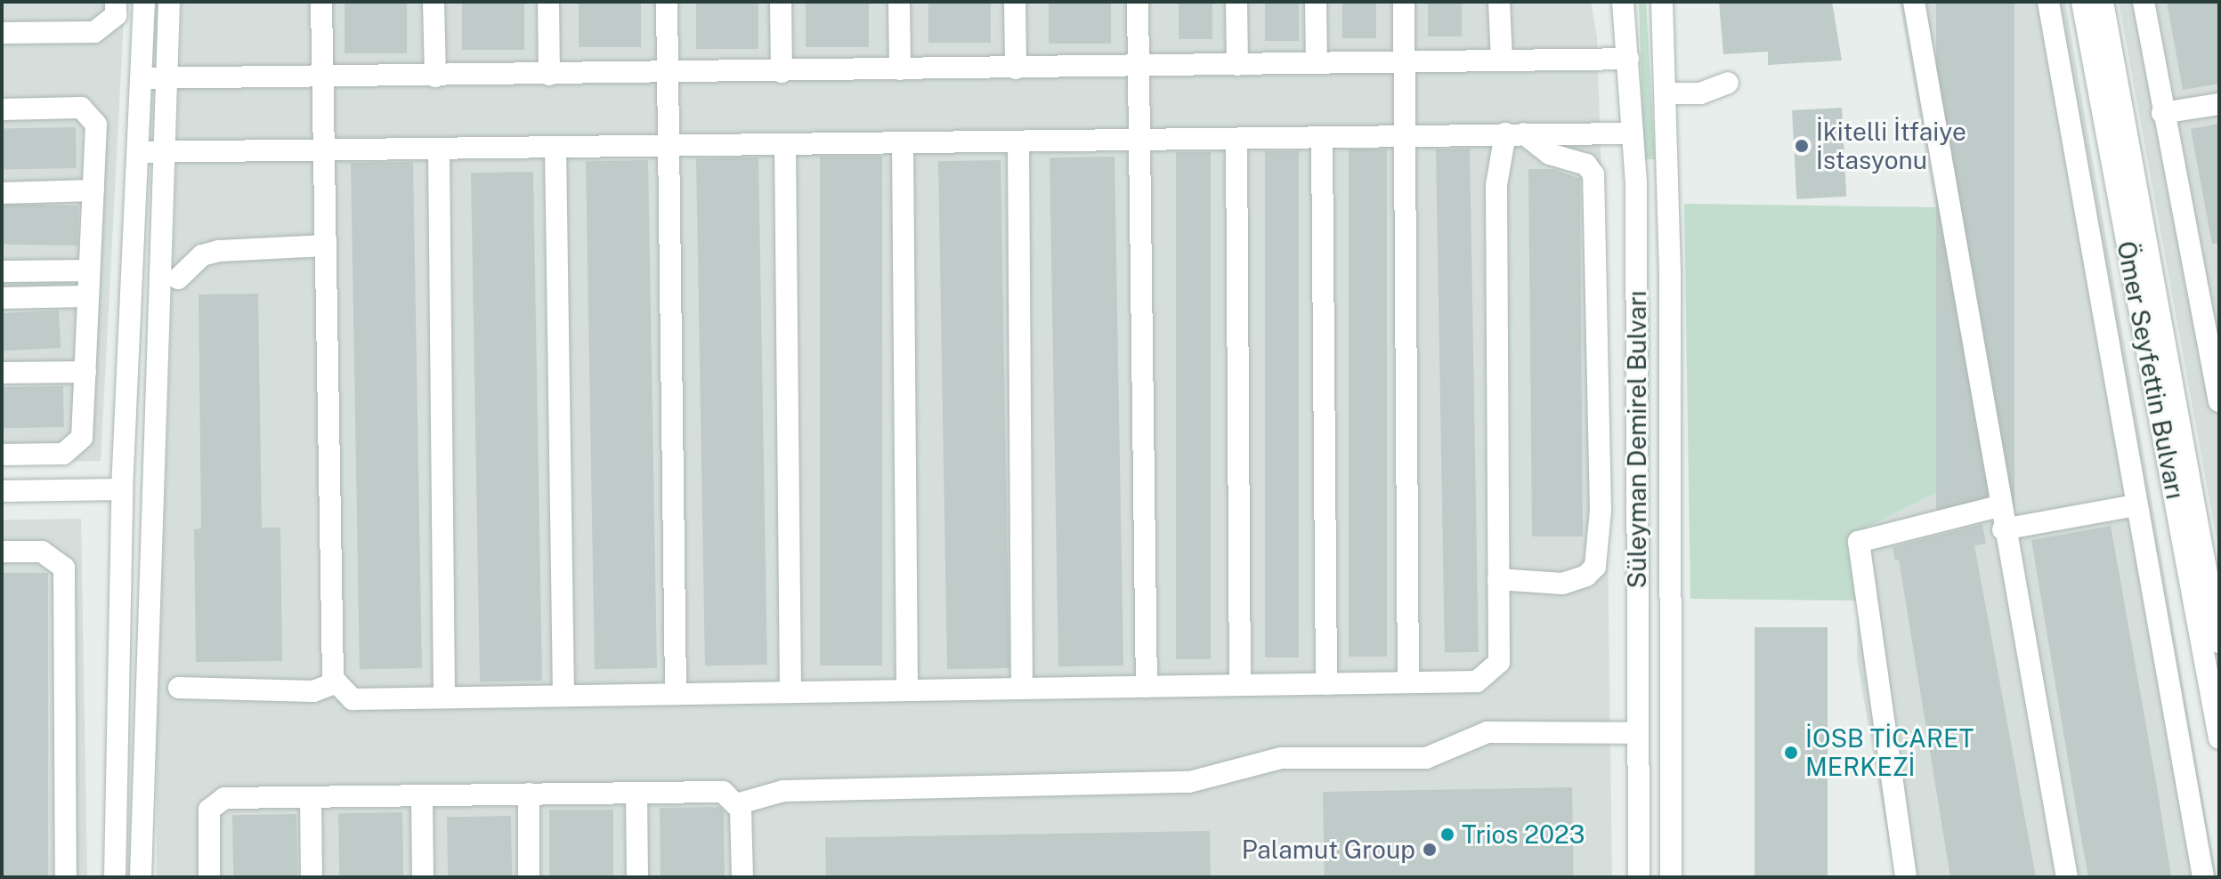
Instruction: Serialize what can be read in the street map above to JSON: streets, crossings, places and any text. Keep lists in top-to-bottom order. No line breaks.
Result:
{"streets":{"street":["Ömer Seyfettin Bulvarı","Süleyman Demirel Bulvarı"]},"places":["İkitelli İtfaiye İstasyonu","İOSB TİCARET MERKEZİ","Trios 2023","Palamut Group"]}
